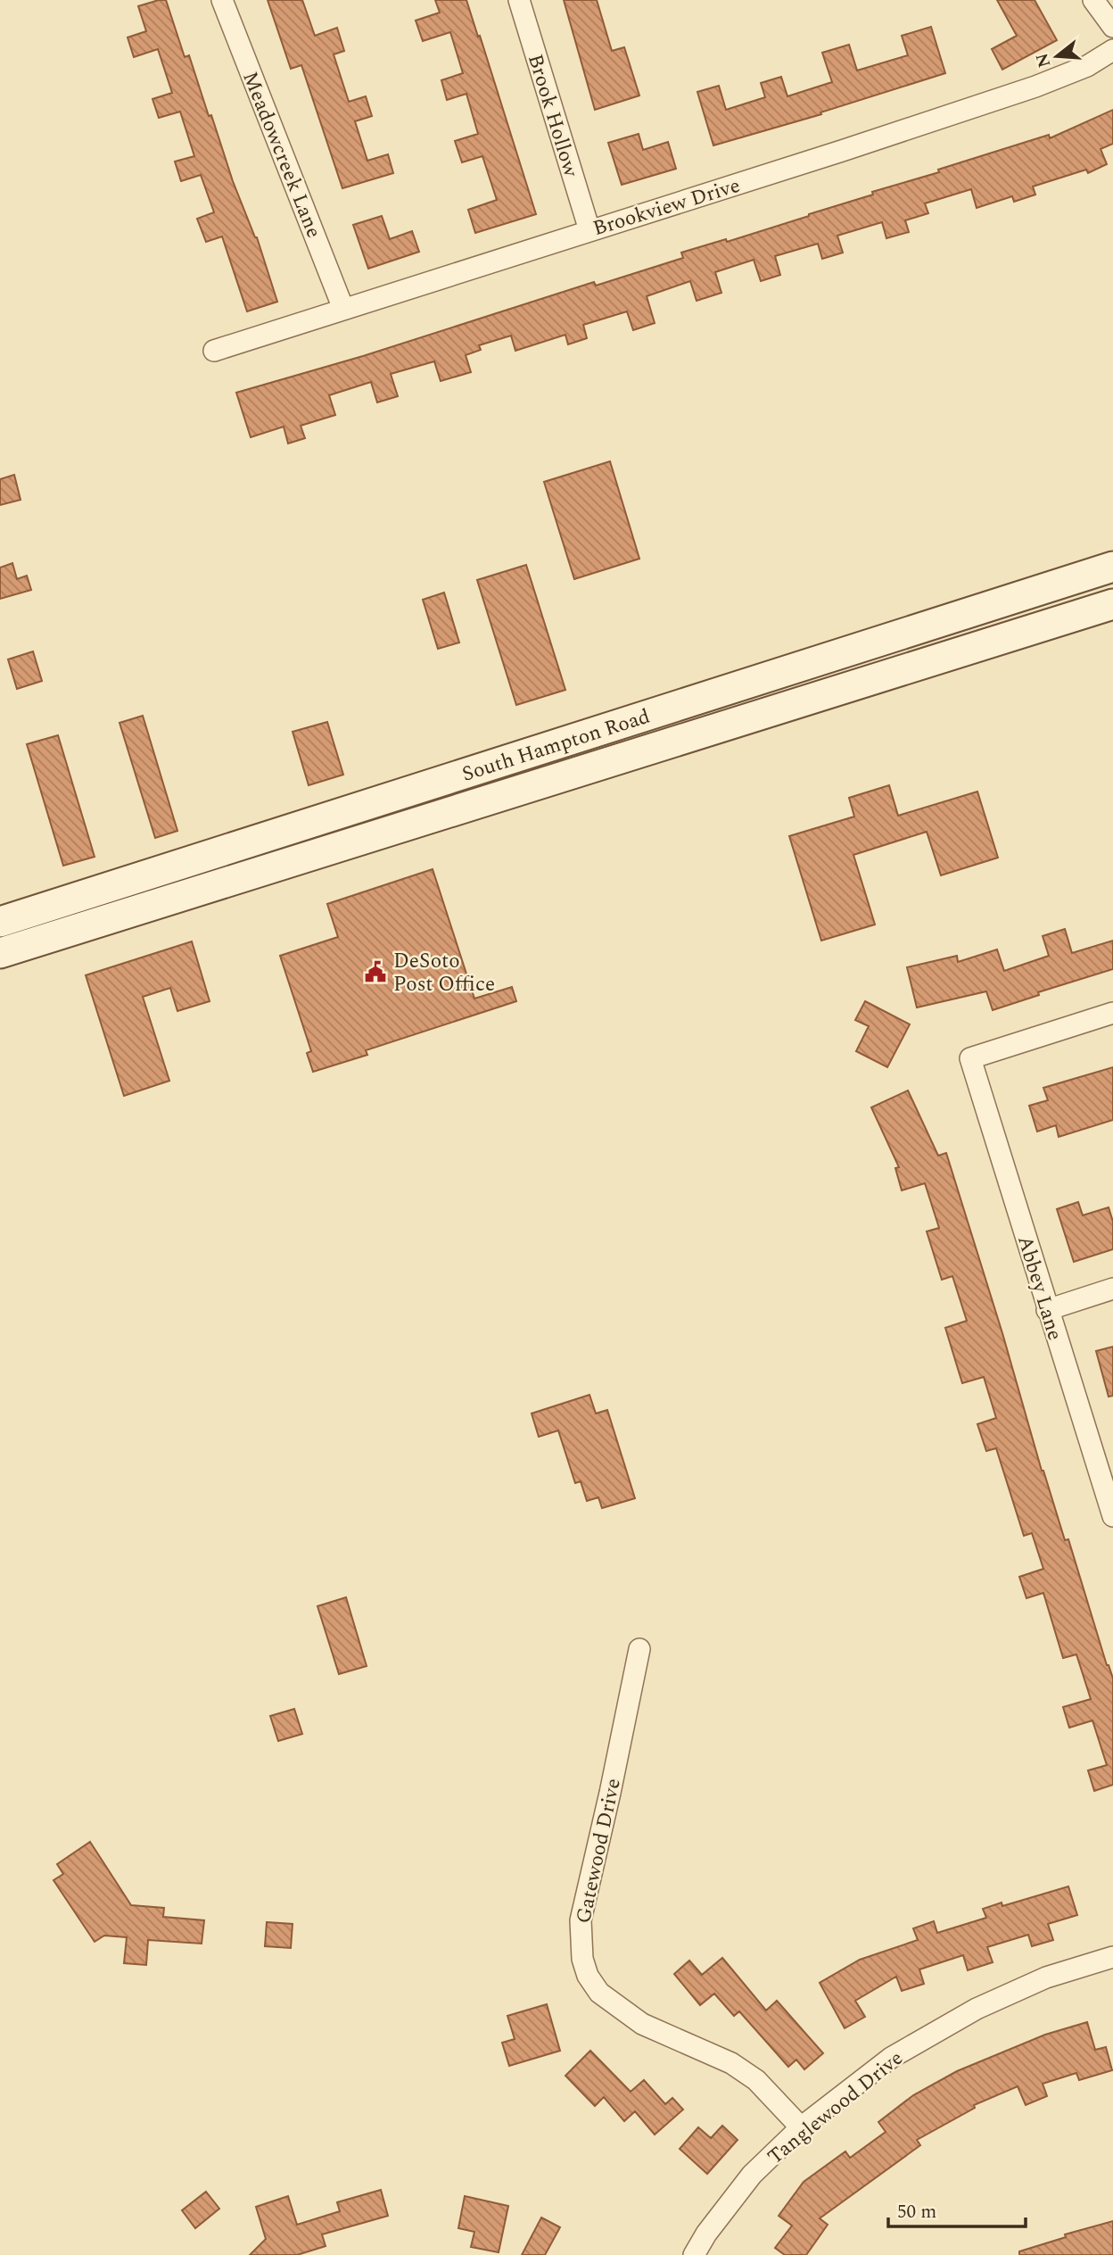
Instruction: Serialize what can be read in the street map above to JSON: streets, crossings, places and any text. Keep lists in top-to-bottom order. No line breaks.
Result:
{"streets":{"main road":["South Hampton Road"],"street":["Brook Hollow","Meadowcreek Lane","Brookview Drive","Abbey Lane","Gatewood Drive","Tanglewood Drive"]},"crossings":[["Brook Hollow","Brookview Drive"],["Meadowcreek Lane","Brookview Drive"],["Gatewood Drive","Tanglewood Drive"]],"places":{"public building":["DeSoto Post Office"]},"scale_bar":"50 m","north":"left"}
